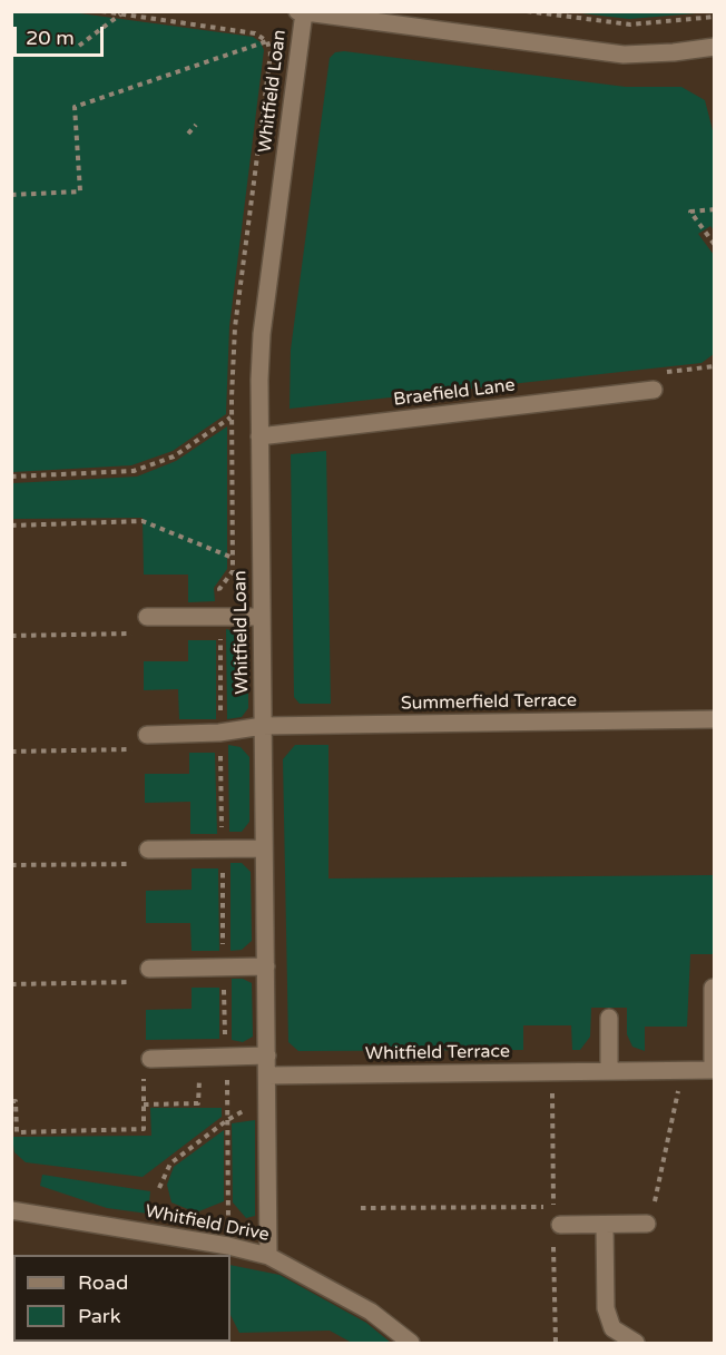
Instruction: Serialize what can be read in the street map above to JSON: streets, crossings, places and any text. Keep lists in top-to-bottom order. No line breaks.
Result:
{"streets":{"street":["Whitfield Loan","Braefield Lane","Summerfield Terrace","Whitfield Terrace","Whitfield Drive"]},"crossings":[["Whitfield Loan","Braefield Lane"],["Whitfield Loan","Summerfield Terrace"],["Whitfield Loan","Whitfield Terrace"],["Whitfield Loan","Whitfield Drive"]],"legend":["Road","Park"],"scale_bar":"20 m"}
